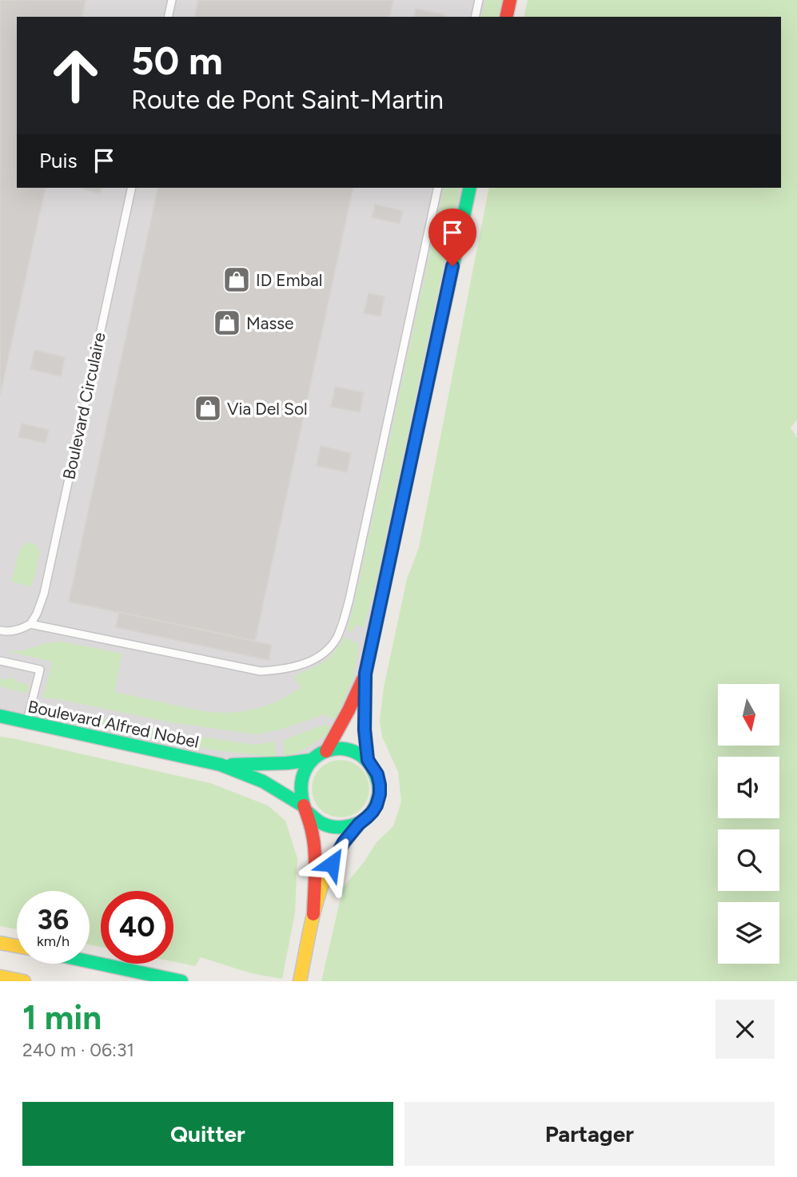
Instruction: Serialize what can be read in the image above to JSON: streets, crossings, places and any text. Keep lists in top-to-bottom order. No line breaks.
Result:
{"streets":{"main road":["Boulevard Alfred Nobel"],"lane":["Boulevard Circulaire"]},"places":{"shop":["ID Embal","Masse","Via Del Sol"]},"north":"bottom","page":{"turn":["50 m","Route de Pont Saint-Martin"],"then":"Puis","speed":"36 km/h","limit":"40","heading":["1 min","240 m · 06:31"],"buttons":["Quitter","Partager"]}}
